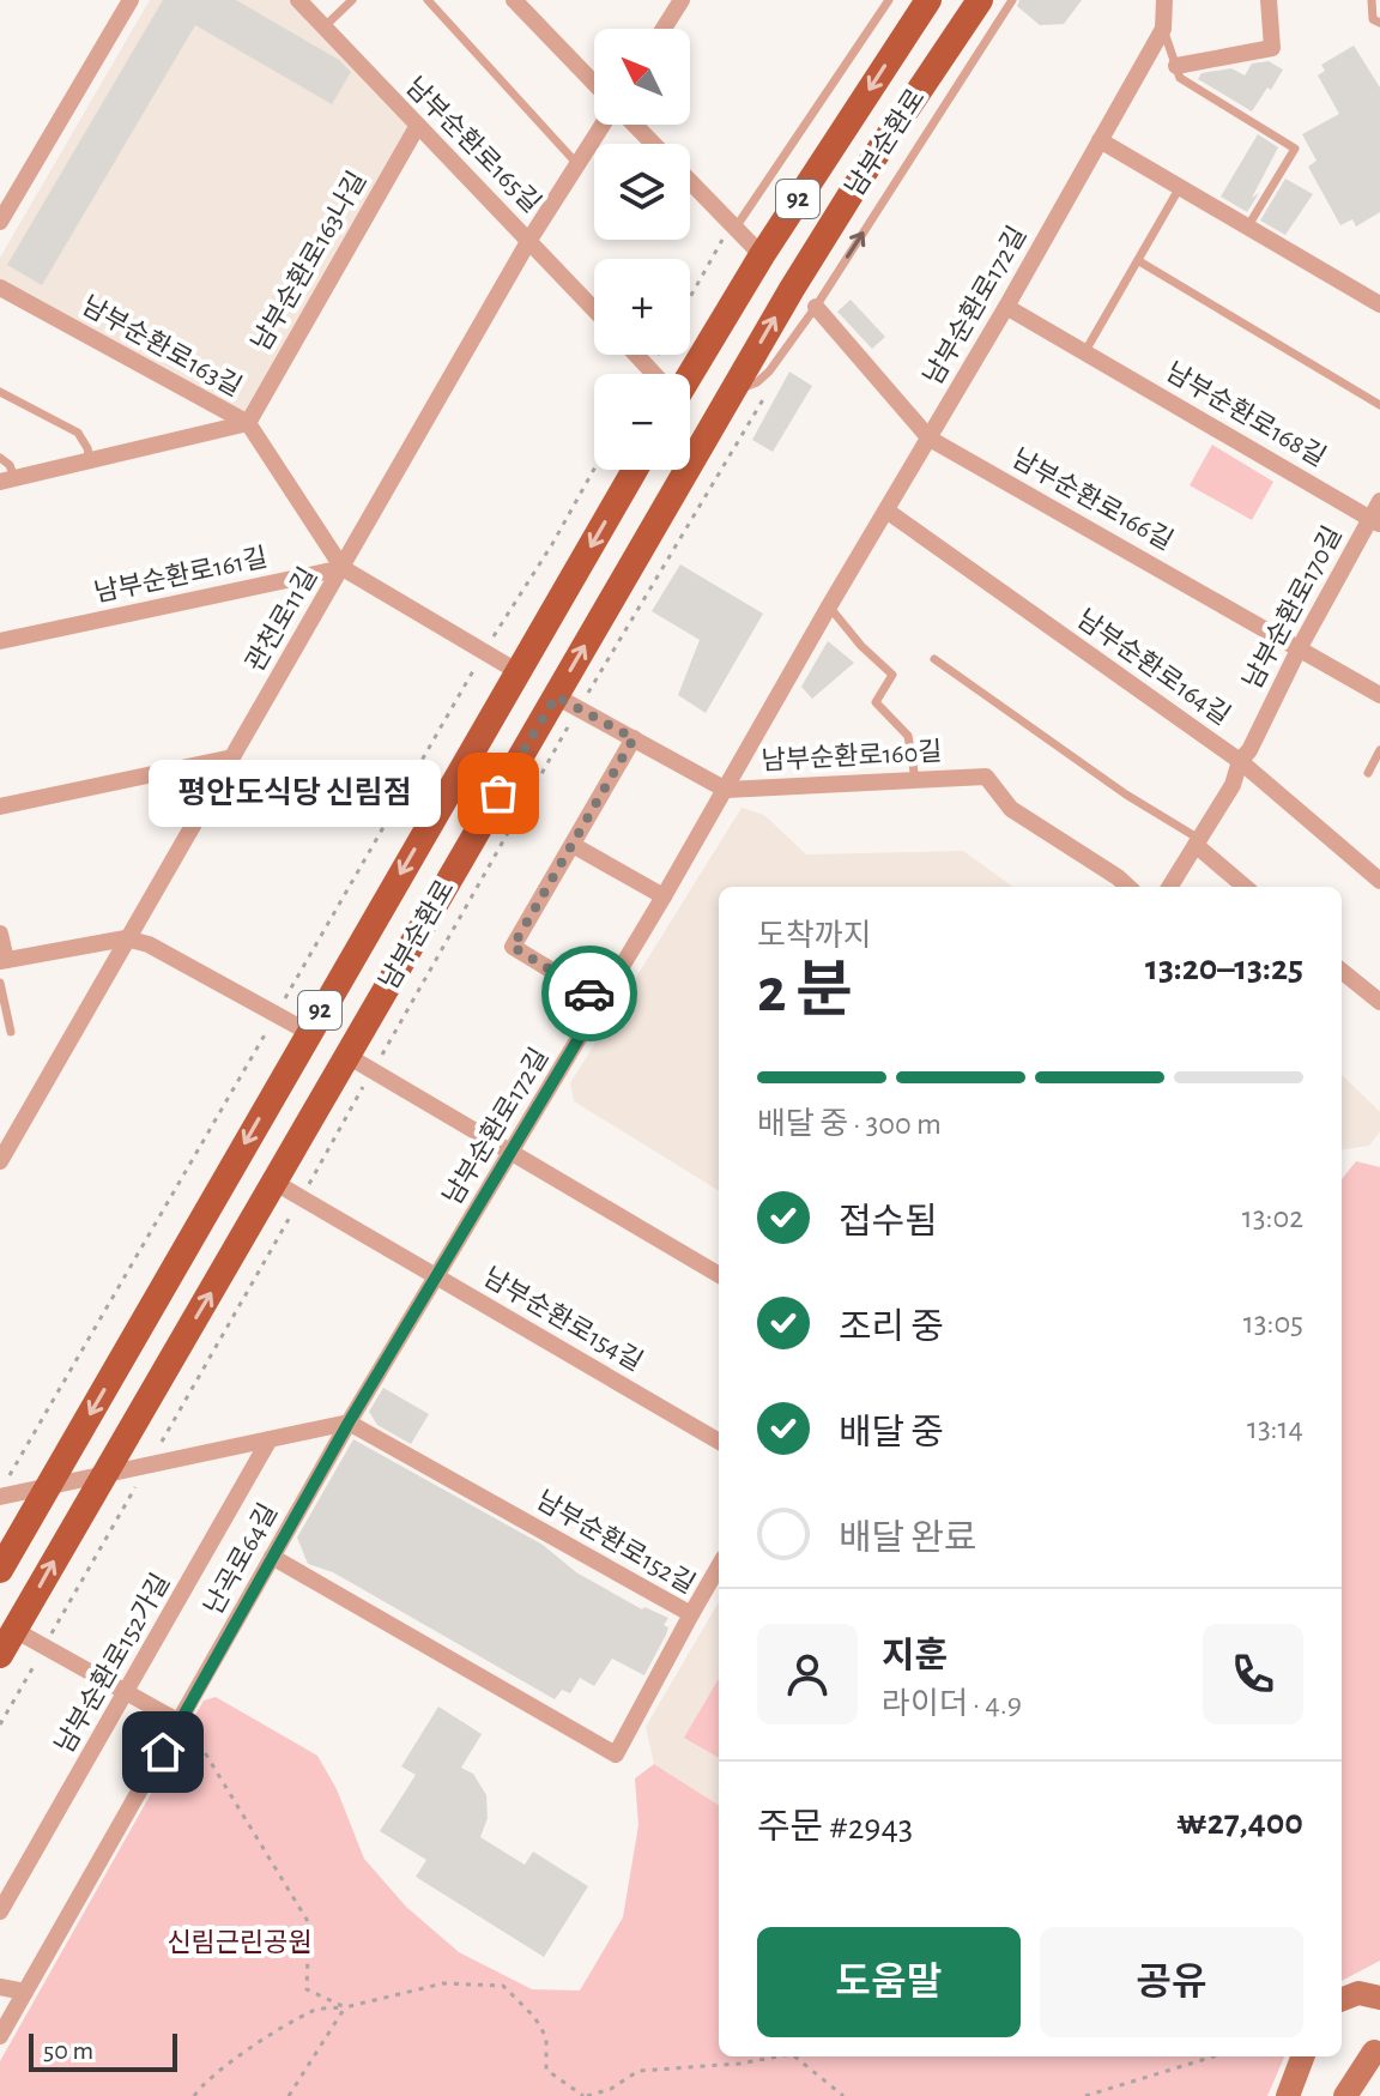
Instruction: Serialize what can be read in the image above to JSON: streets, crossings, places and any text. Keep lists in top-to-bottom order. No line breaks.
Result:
{"streets":{"main road":["남부순환로","92"],"street":["남부순환로165길","남부순환로163나길","남부순환로172길","남부순환로163길","남부순환로168길","남부순환로166길","남부순환로161길","남부순환로170길","관천로11길","남부순환로164길","남부순환로160길","남부순환로154길","남부순환로152길","난곡로64길","남부순환로152가길"]},"crossings":[["남부순환로","남부순환로160길"],["남부순환로","남부순환로154길"],["남부순환로165길","남부순환로163나길"],["남부순환로165길","관천로11길"],["남부순환로163나길","남부순환로163길"],["남부순환로172길","남부순환로168길"],["남부순환로172길","남부순환로166길"],["남부순환로172길","남부순환로164길"],["남부순환로172길","남부순환로160길"],["남부순환로172길","남부순환로154길"],["남부순환로172길","남부순환로152길"],["남부순환로172길","난곡로64길"],["남부순환로163길","남부순환로161길"],["남부순환로163길","관천로11길"],["남부순환로168길","남부순환로170길"],["남부순환로166길","남부순환로170길"],["남부순환로161길","관천로11길"],["남부순환로170길","남부순환로164길"],["남부순환로152길","난곡로64길"]],"parks":["신림근린공원"],"places":["평안도식당 신림점"],"scale_bar":"50 m","north":"top left","page":{"map_buttons":["+","−"],"bubble":"평안도식당 신림점","heading":["2 분","도착까지","13:20–13:25"],"panel":["지훈","라이더 · 4.9","주문 #2943","₩27,400"],"bar":"배달 중 · 300 m","list":[["접수됨","13:02"],["조리 중","13:05"],["배달 중","13:14"],"배달 완료"],"buttons":["도움말","공유"],"scale":"50 m"}}
